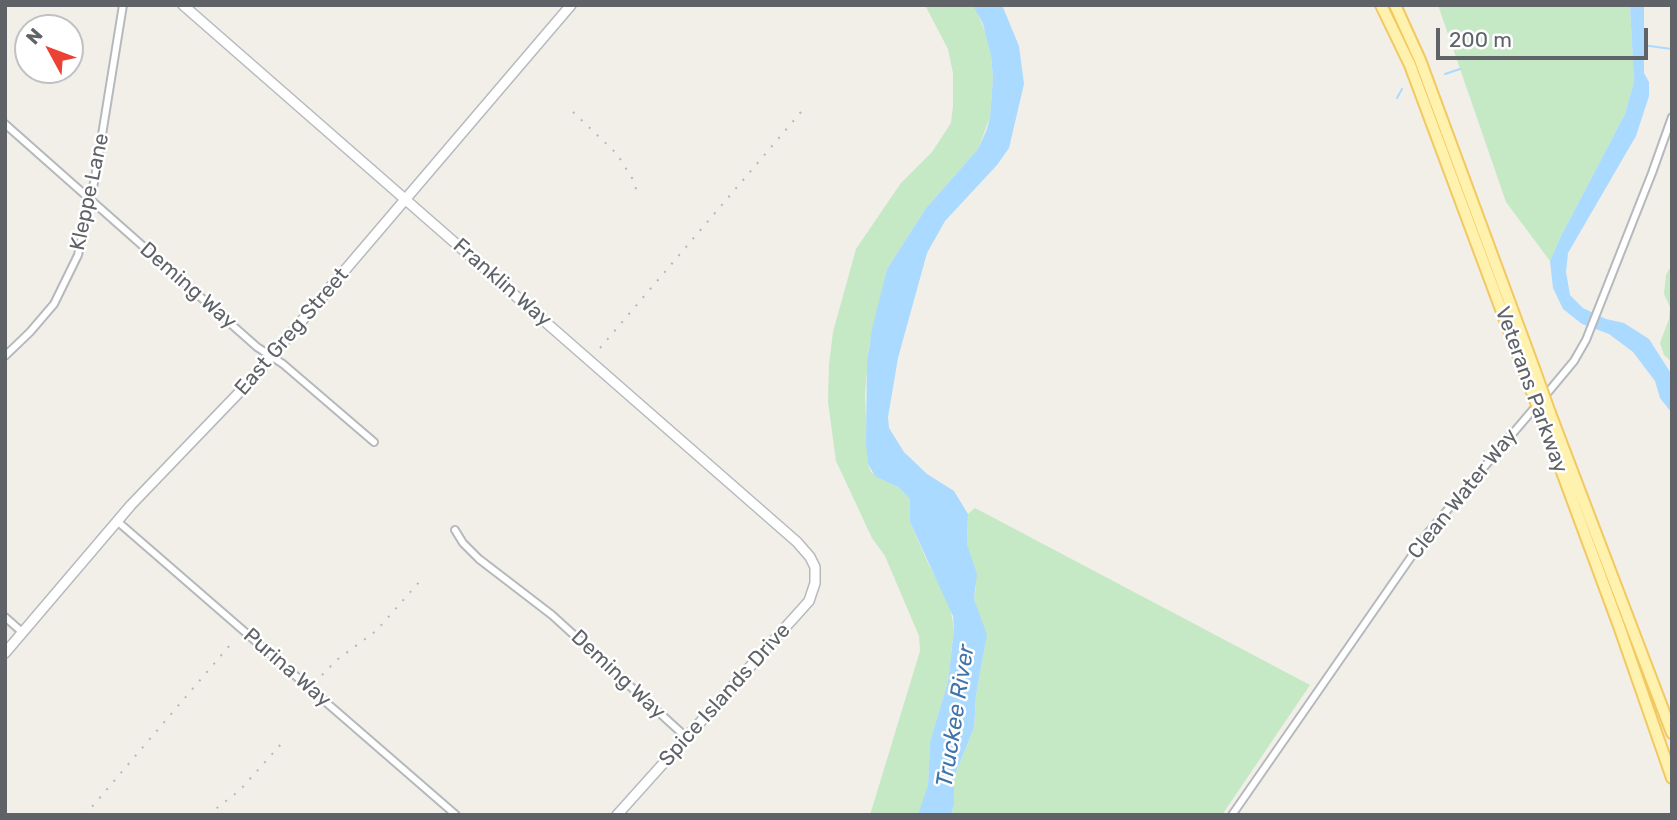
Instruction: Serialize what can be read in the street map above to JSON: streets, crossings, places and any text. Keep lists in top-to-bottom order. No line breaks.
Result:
{"streets":{"main road":["Veterans Parkway"],"street":["Kleppe Lane","Franklin Way","Deming Way","East Greg Street","Clean Water Way","Purina Way","Spice Islands Drive"]},"crossings":[["Kleppe Lane","Deming Way"],["Franklin Way","East Greg Street"],["Franklin Way","Spice Islands Drive"],["Deming Way","East Greg Street"],["Deming Way","Spice Islands Drive"],["East Greg Street","Purina Way"]],"water":["Truckee River"],"scale_bar":"200 m","north":"top left"}
